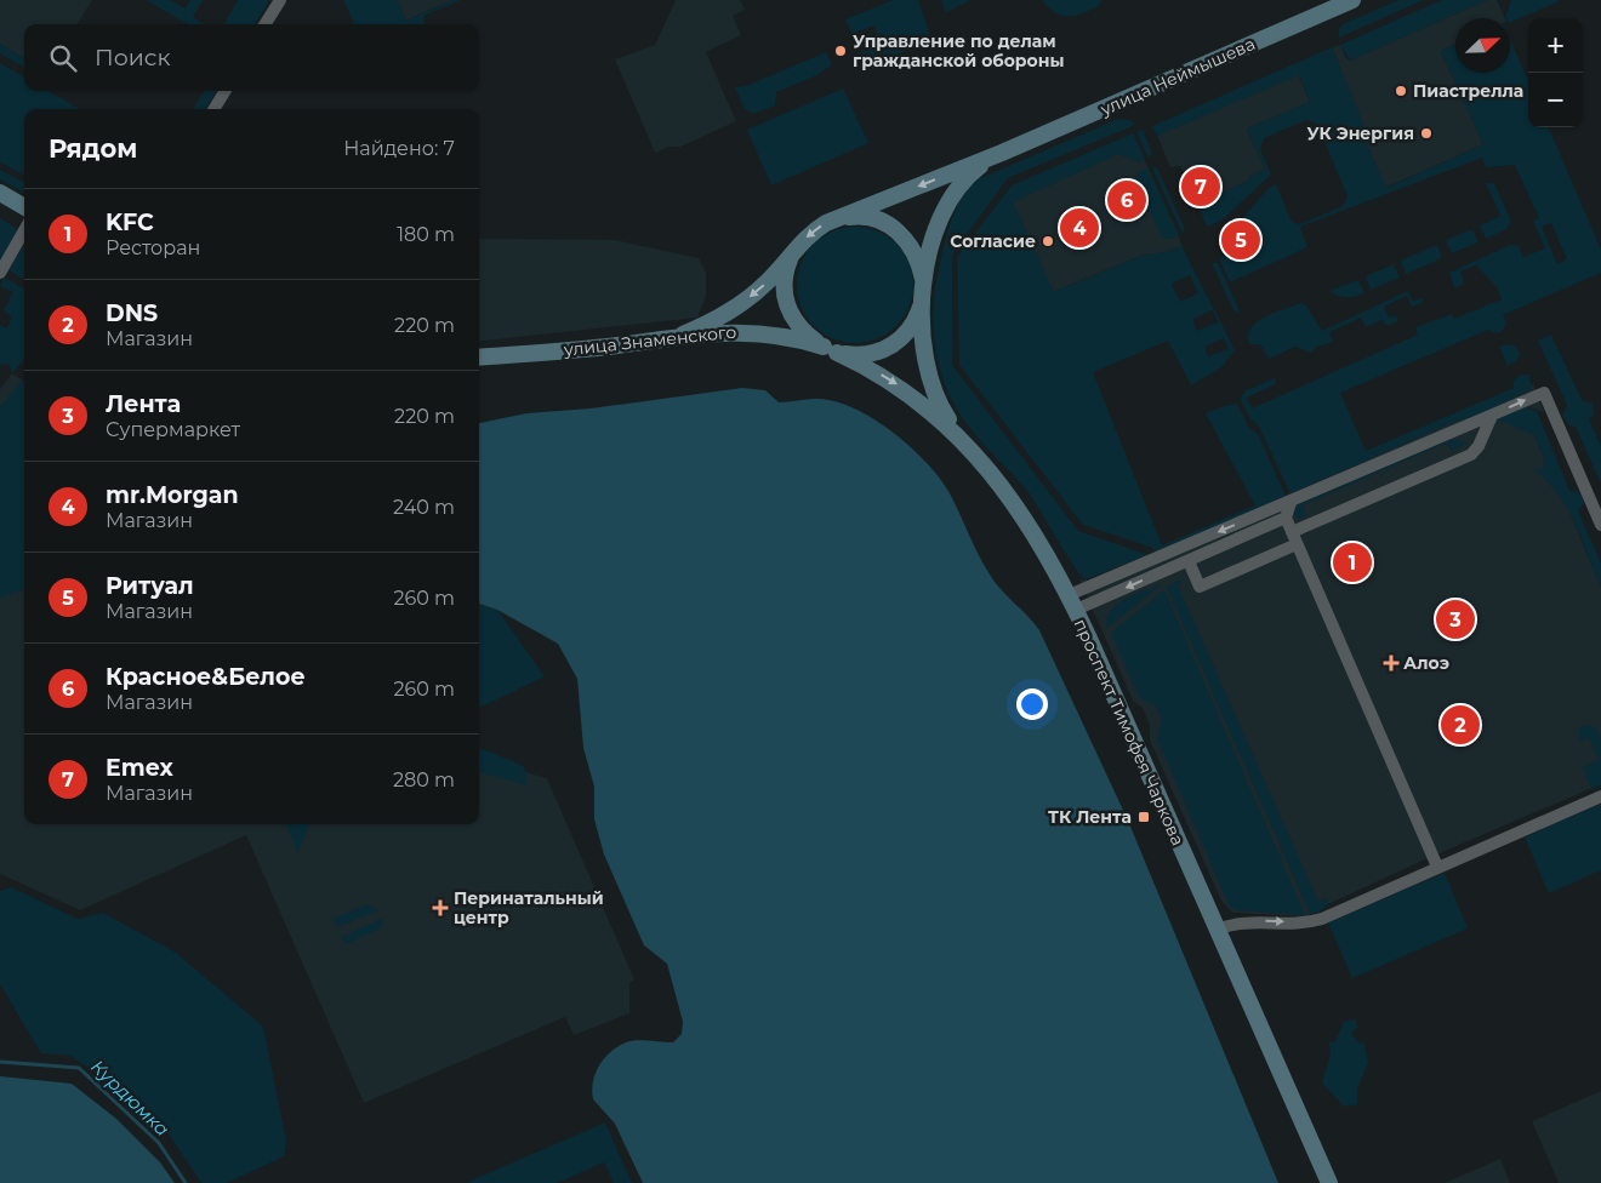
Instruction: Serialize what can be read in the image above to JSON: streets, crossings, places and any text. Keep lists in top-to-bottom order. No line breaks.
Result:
{"streets":{"main road":["улица Неймышева","улица Знаменского","проспект Тимофея Чаркова"]},"crossings":[["улица Знаменского","проспект Тимофея Чаркова"]],"water":["Курдюмка"],"places":{"other":["Управление по делам гражданской обороны","Пиастрелла","УК Энергия","Согласие"],"health":["Алоэ","Перинатальный центр"],"transit":["ТК Лента"]},"north":"top right","page":{"map_buttons":["+","−"],"search":"Поиск","heading":["Рядом","Найдено: 7"],"pins":["7","6","4","5","1","3","2"],"list":[{"mark":"1","name":"KFC","note":"Ресторан","value":"180 m"},{"mark":"2","name":"DNS","note":"Магазин","value":"220 m"},{"mark":"3","name":"Лента","note":"Супермаркет","value":"220 m"},{"mark":"4","name":"mr.Morgan","note":"Магазин","value":"240 m"},{"mark":"5","name":"Ритуал","note":"Магазин","value":"260 m"},{"mark":"6","name":"Красное&Белое","note":"Магазин","value":"260 m"},{"mark":"7","name":"Emex","note":"Магазин","value":"280 m"}]}}
